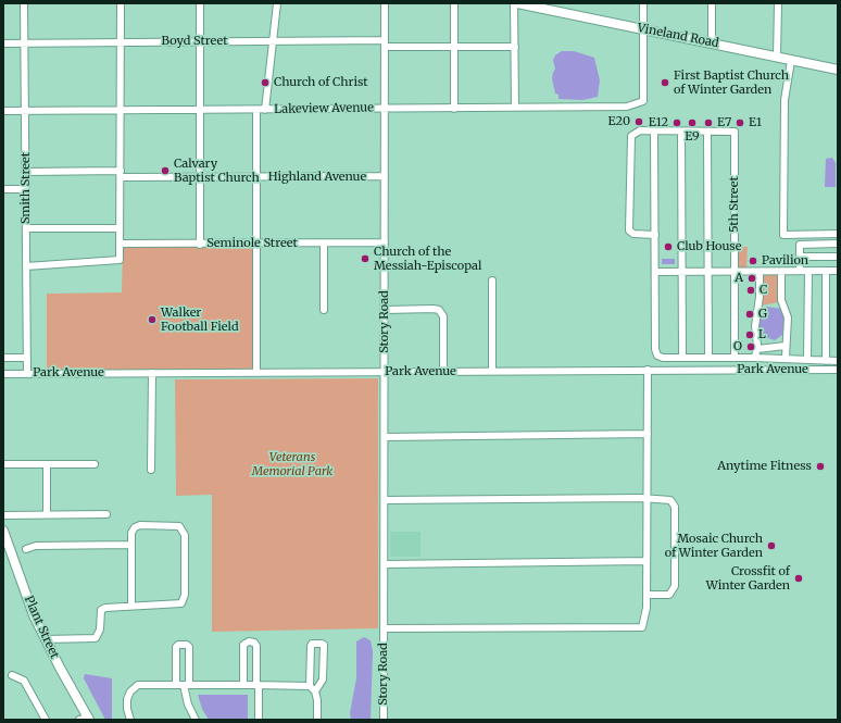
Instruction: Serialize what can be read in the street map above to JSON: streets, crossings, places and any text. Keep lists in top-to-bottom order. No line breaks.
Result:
{"streets":{"main road":["Vineland Road","Plant Street"],"street":["Boyd Street","Lakeview Avenue","Highland Avenue","Smith Street","5th Street","Seminole Street","Story Road","Park Avenue"]},"crossings":[["Vineland Road","Lakeview Avenue"],["Boyd Street","Smith Street"],["Boyd Street","Story Road"],["Lakeview Avenue","Smith Street"],["Lakeview Avenue","Story Road"],["Highland Avenue","Smith Street"],["Highland Avenue","Story Road"],["Smith Street","Park Avenue"],["Seminole Street","Story Road"],["Story Road","Park Avenue"]],"parks":["Veterans Memorial Park"],"places":["Church of Christ","First Baptist Church of Winter Garden","E20","E12","E9","E7","E1","Calvary Baptist Church","Club House","Church of the Messiah-Episcopal","Pavilion","A","C","G","Walker Football Field","L","O","Anytime Fitness","Mosaic Church of Winter Garden","Crossfit of Winter Garden"]}
